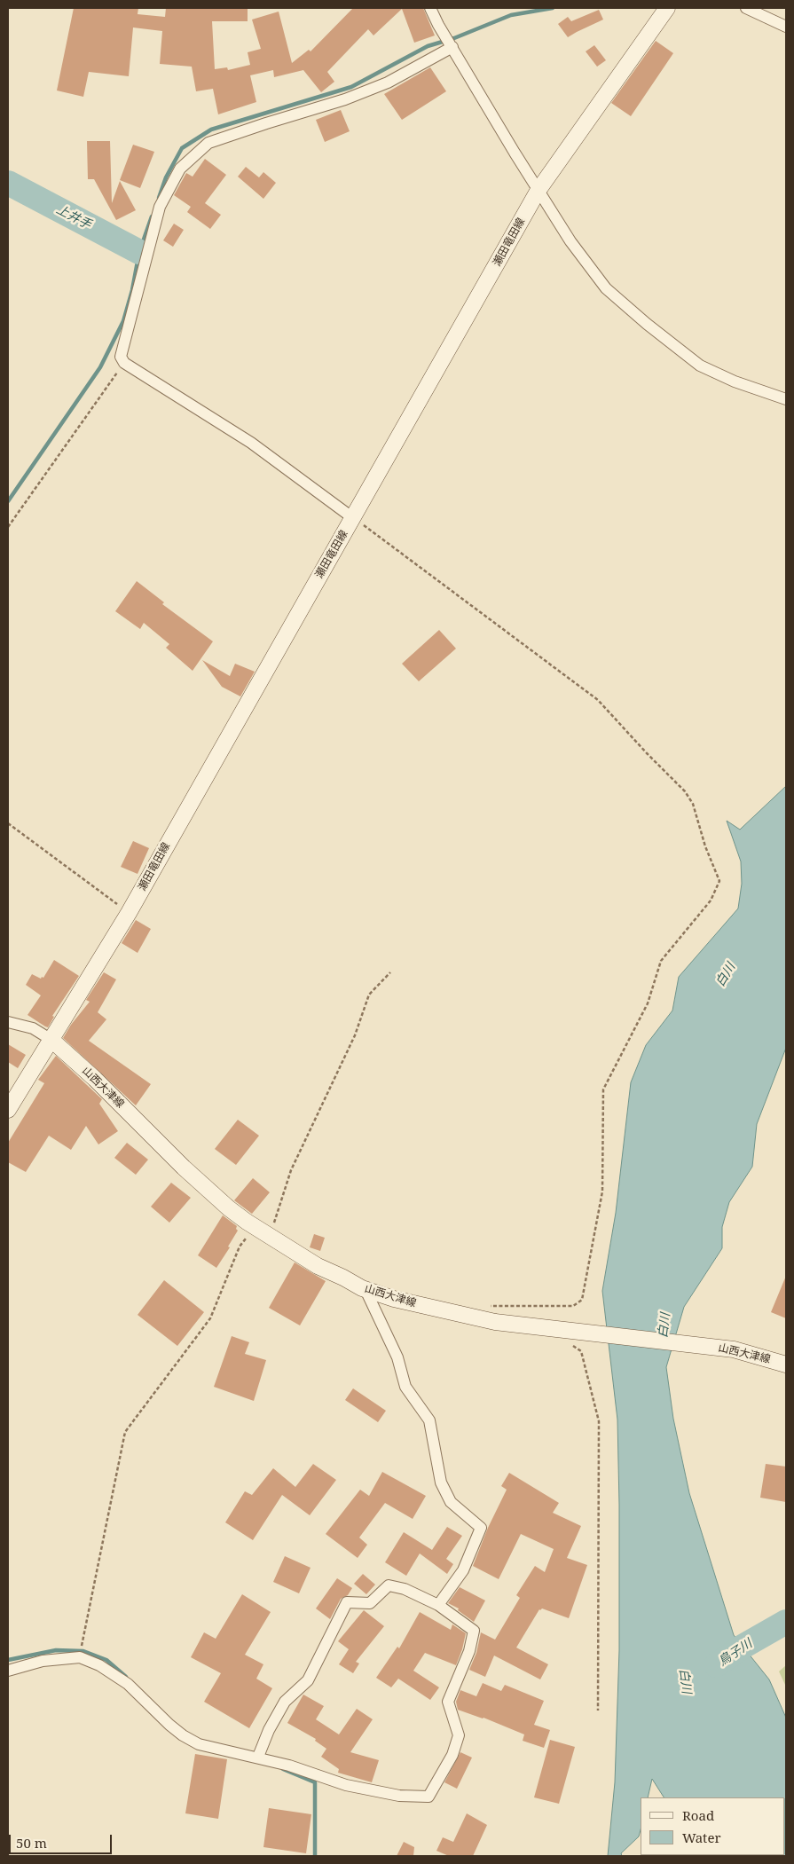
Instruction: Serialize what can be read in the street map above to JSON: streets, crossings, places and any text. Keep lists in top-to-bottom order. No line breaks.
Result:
{"streets":{"main road":["瀬田竜田線","山西大津線"]},"crossings":[["瀬田竜田線","山西大津線"]],"water":["上井手","白川","鳥子川"],"legend":["Road","Water"],"scale_bar":"50 m"}
